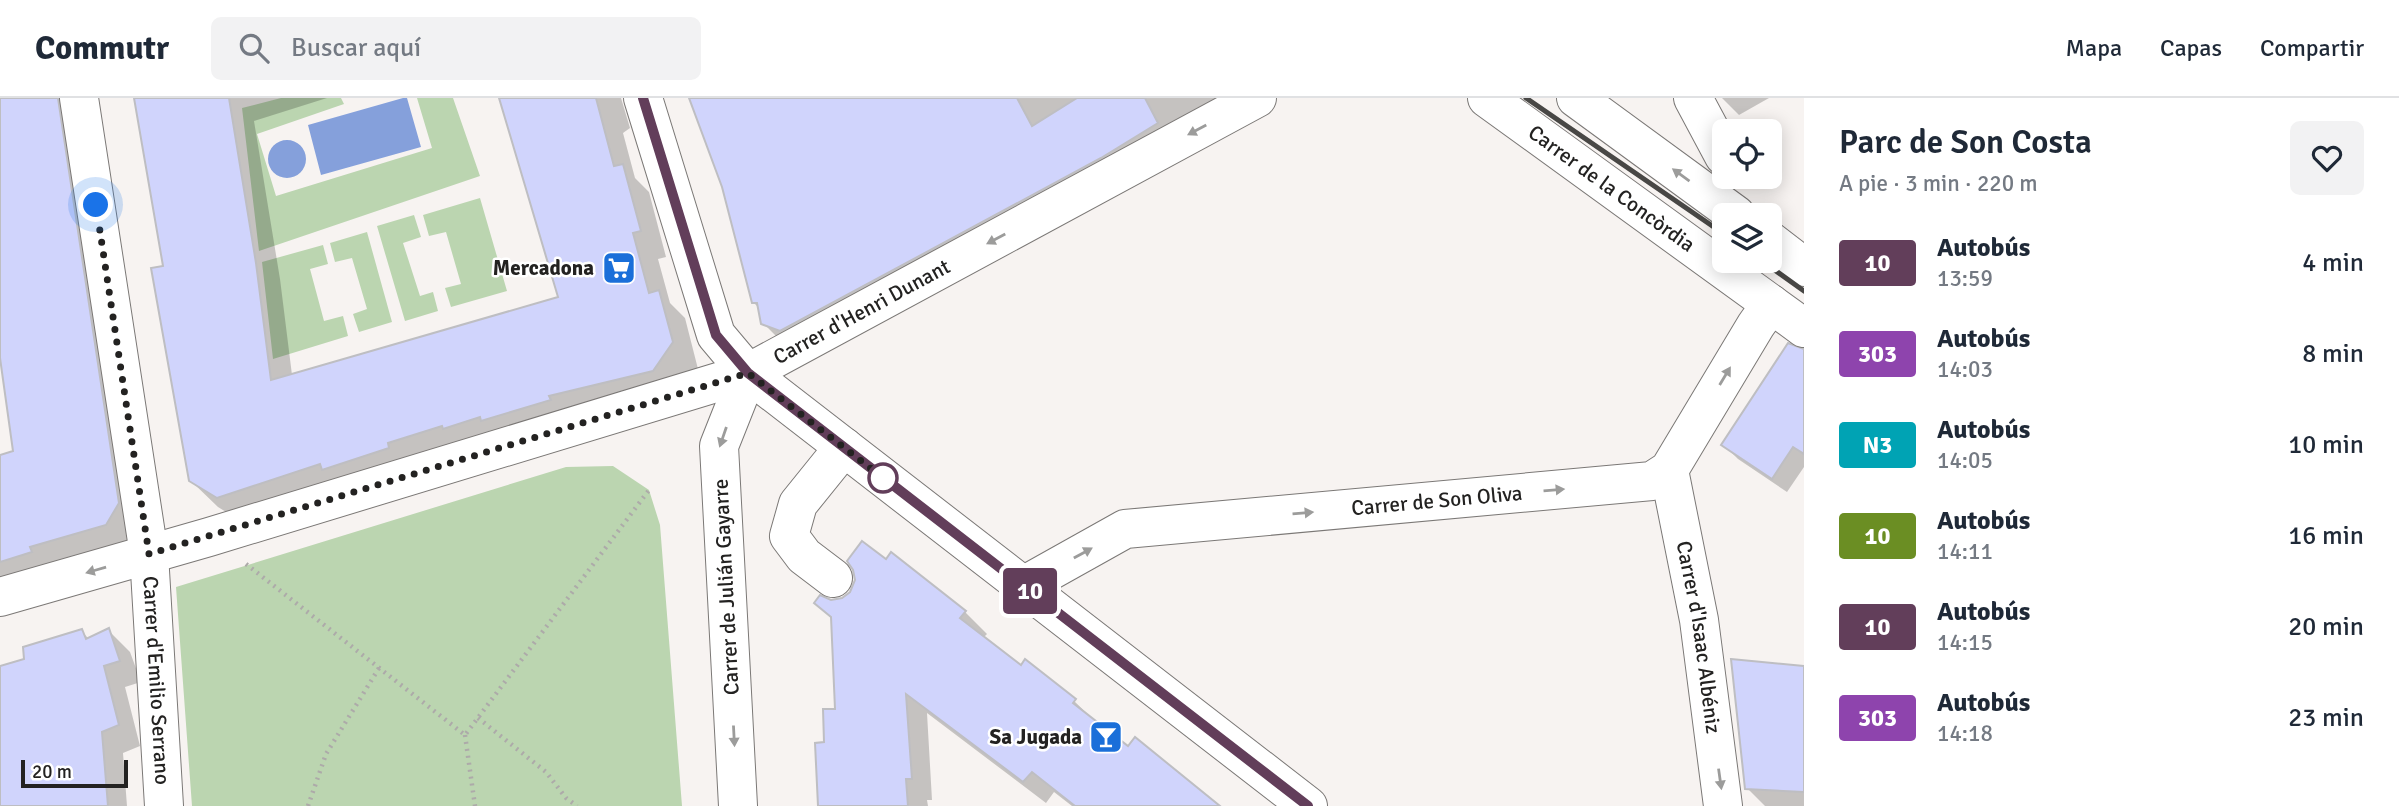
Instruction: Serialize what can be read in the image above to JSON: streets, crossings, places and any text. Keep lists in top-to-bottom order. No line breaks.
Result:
{"streets":{"street":["Carrer de la Concòrdia","Carrer d'Henri Dunant","Carrer de Son Oliva","Carrer de Julián Gayarre","Carrer d'Isaac Albéniz","Carrer d'Emilio Serrano"]},"crossings":[["Carrer d'Henri Dunant","Carrer de Julián Gayarre"],["Carrer d'Henri Dunant","Carrer d'Emilio Serrano"],["Carrer de Son Oliva","Carrer d'Isaac Albéniz"]],"one_way":["Carrer d'Henri Dunant","Carrer de Son Oliva","Carrer de Julián Gayarre","Carrer d'Isaac Albéniz"],"places":{"supermarket":["Mercadona"],"bar":["Sa Jugada"]},"lines":["bus line 10"],"scale_bar":"20 m","page":{"header":"Commutr","search":"Buscar aquí","nav":["Mapa","Capas","Compartir"],"on_map":"10","heading":["Parc de Son Costa","A pie · 3 min · 220 m"],"list":[{"mark":"10","name":"Autobús","note":"13:59","value":"4 min"},{"mark":"303","name":"Autobús","note":"14:03","value":"8 min"},{"mark":"N3","name":"Autobús","note":"14:05","value":"10 min"},{"mark":"10","name":"Autobús","note":"14:11","value":"16 min"},{"mark":"10","name":"Autobús","note":"14:15","value":"20 min"},{"mark":"303","name":"Autobús","note":"14:18","value":"23 min"}],"scale":"20 m"}}
